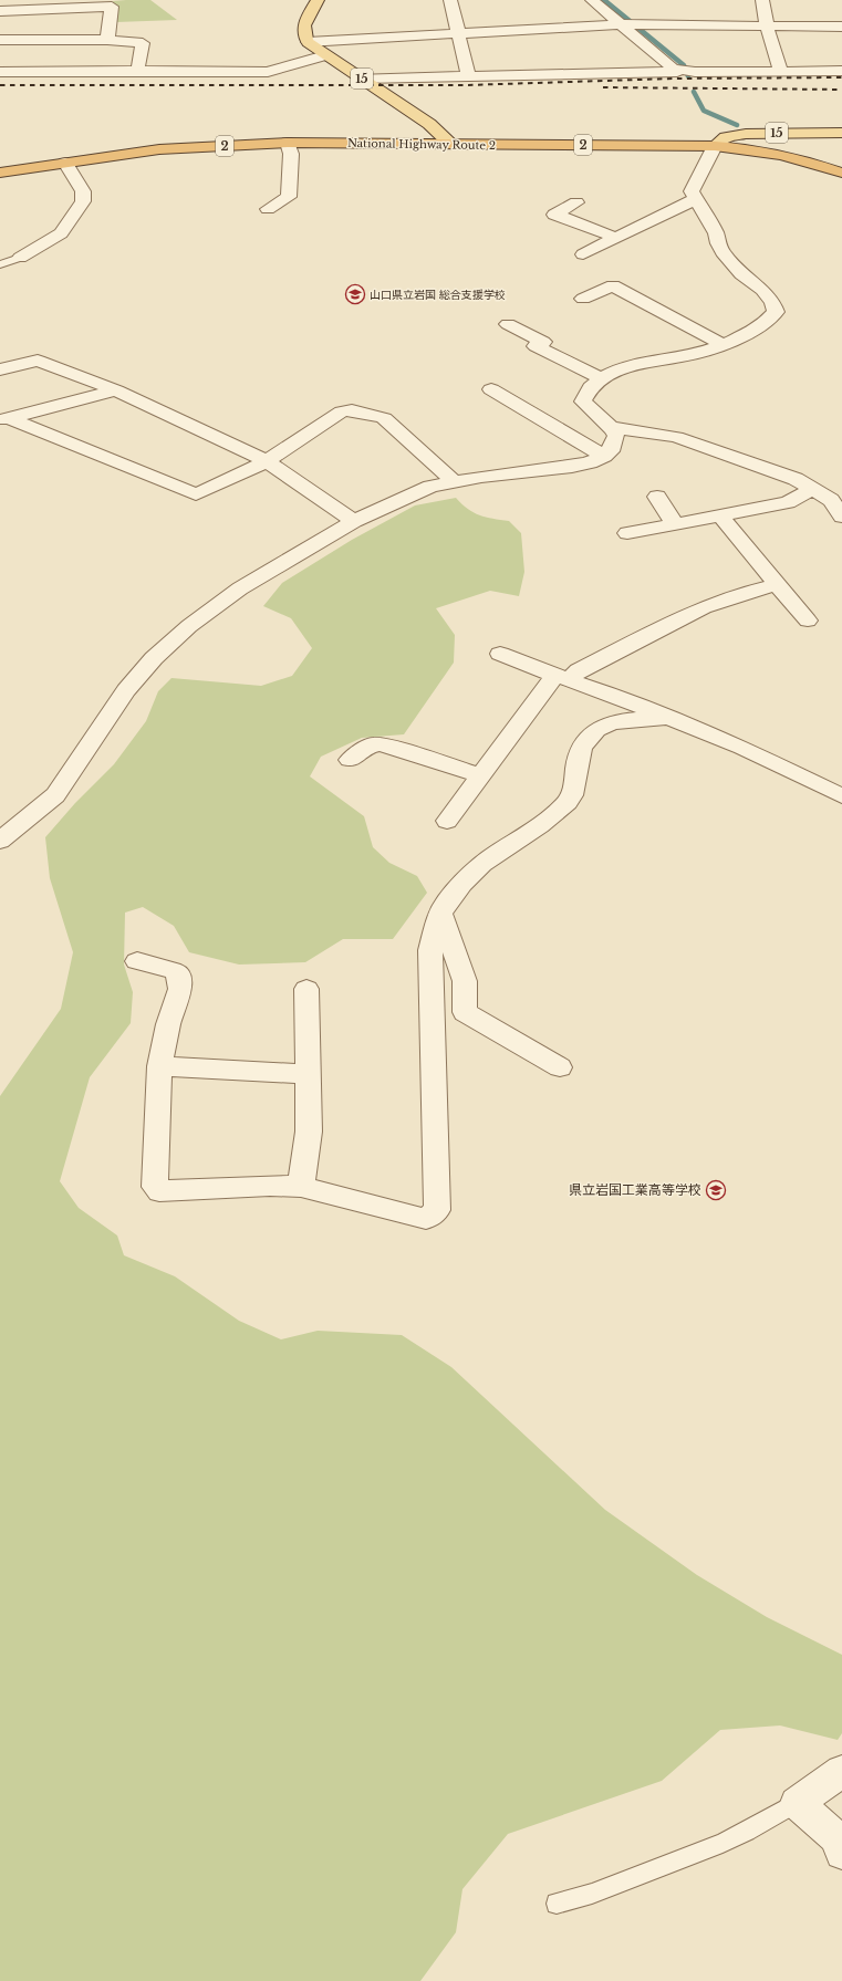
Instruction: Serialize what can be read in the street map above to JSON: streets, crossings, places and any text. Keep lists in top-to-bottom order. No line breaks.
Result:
{"streets":{"highway":["National Highway Route 2","2"],"main road":["15"]},"crossings":[["15","National Highway Route 2"]],"places":{"school or university":["山口県立岩国 総合支援学校","県立岩国工業高等学校"]}}
